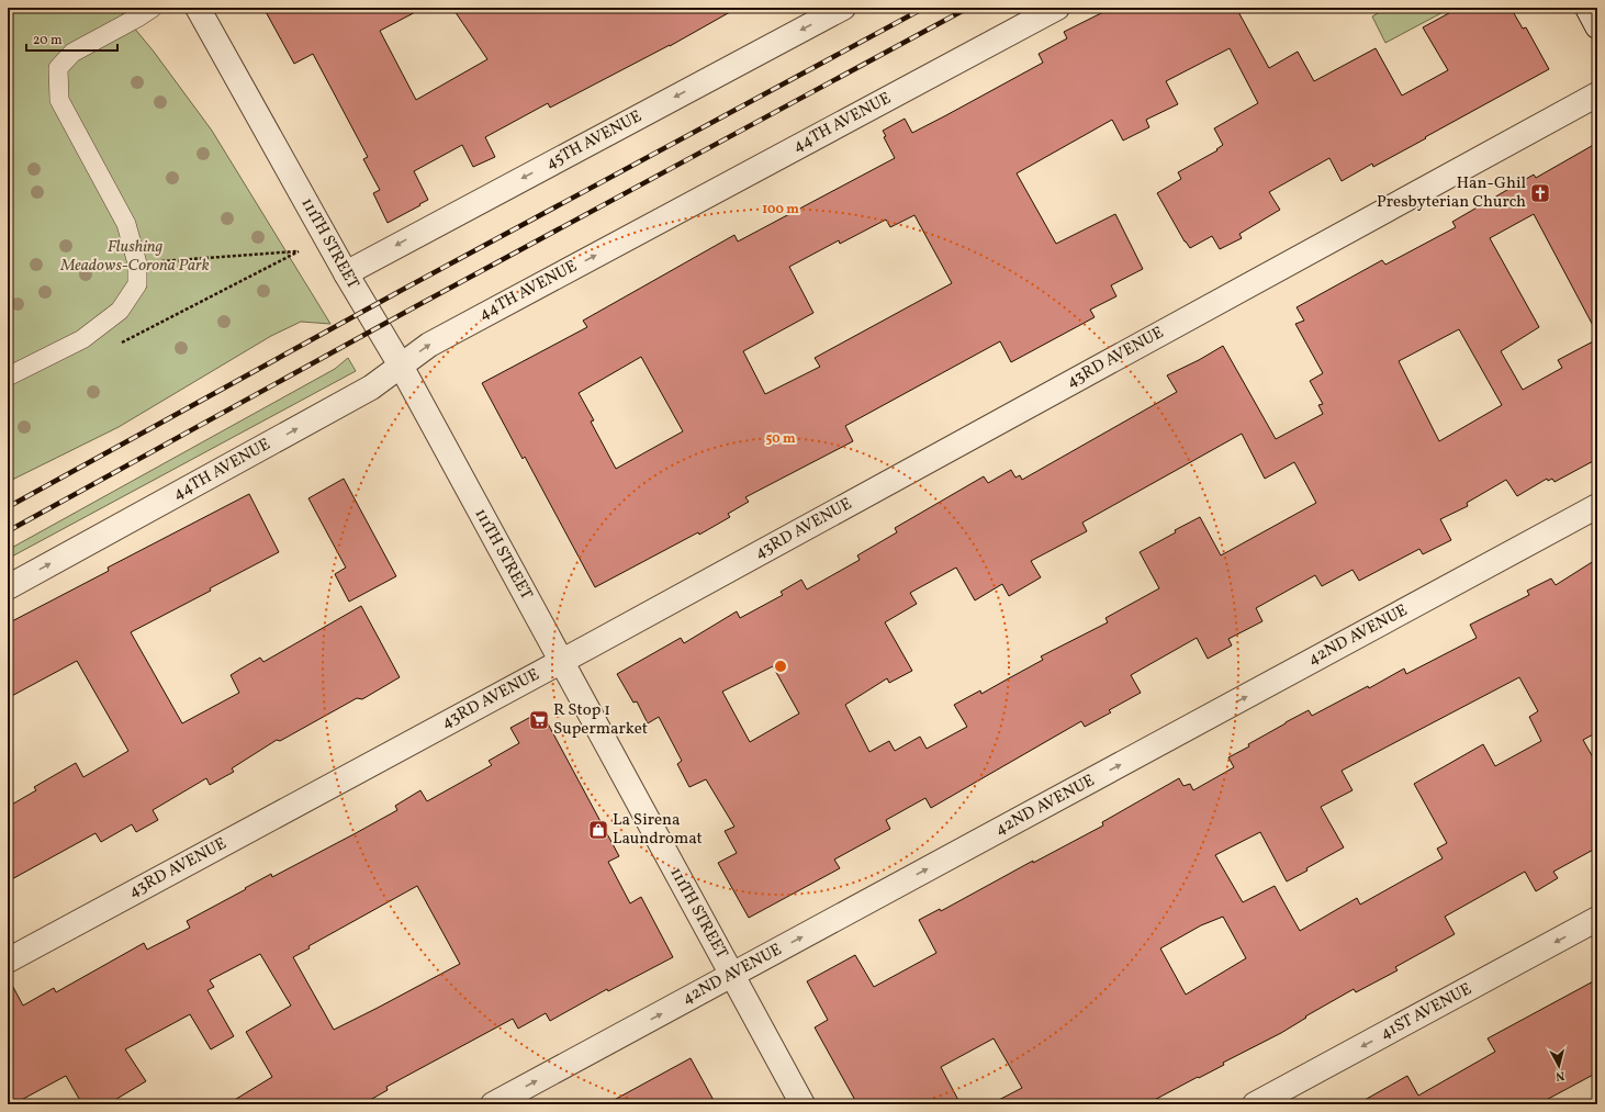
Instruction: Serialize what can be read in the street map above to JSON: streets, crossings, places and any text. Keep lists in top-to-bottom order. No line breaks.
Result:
{"streets":{"street":["44TH AVENUE","45TH AVENUE","111TH STREET","43RD AVENUE","42ND AVENUE","41ST AVENUE"]},"crossings":[["44TH AVENUE","111TH STREET"],["45TH AVENUE","111TH STREET"],["111TH STREET","43RD AVENUE"],["111TH STREET","42ND AVENUE"]],"one_way":["44TH AVENUE","45TH AVENUE","42ND AVENUE","41ST AVENUE"],"parks":["Flushing Meadows-Corona Park"],"places":{"church":["Han-Ghil Presbyterian Church"],"supermarket":["R Stop 1 Supermarket"],"shop":["La Sirena Laundromat"]},"scale_bar":"20 m","north":"bottom","rings":["100 m","50 m"]}
